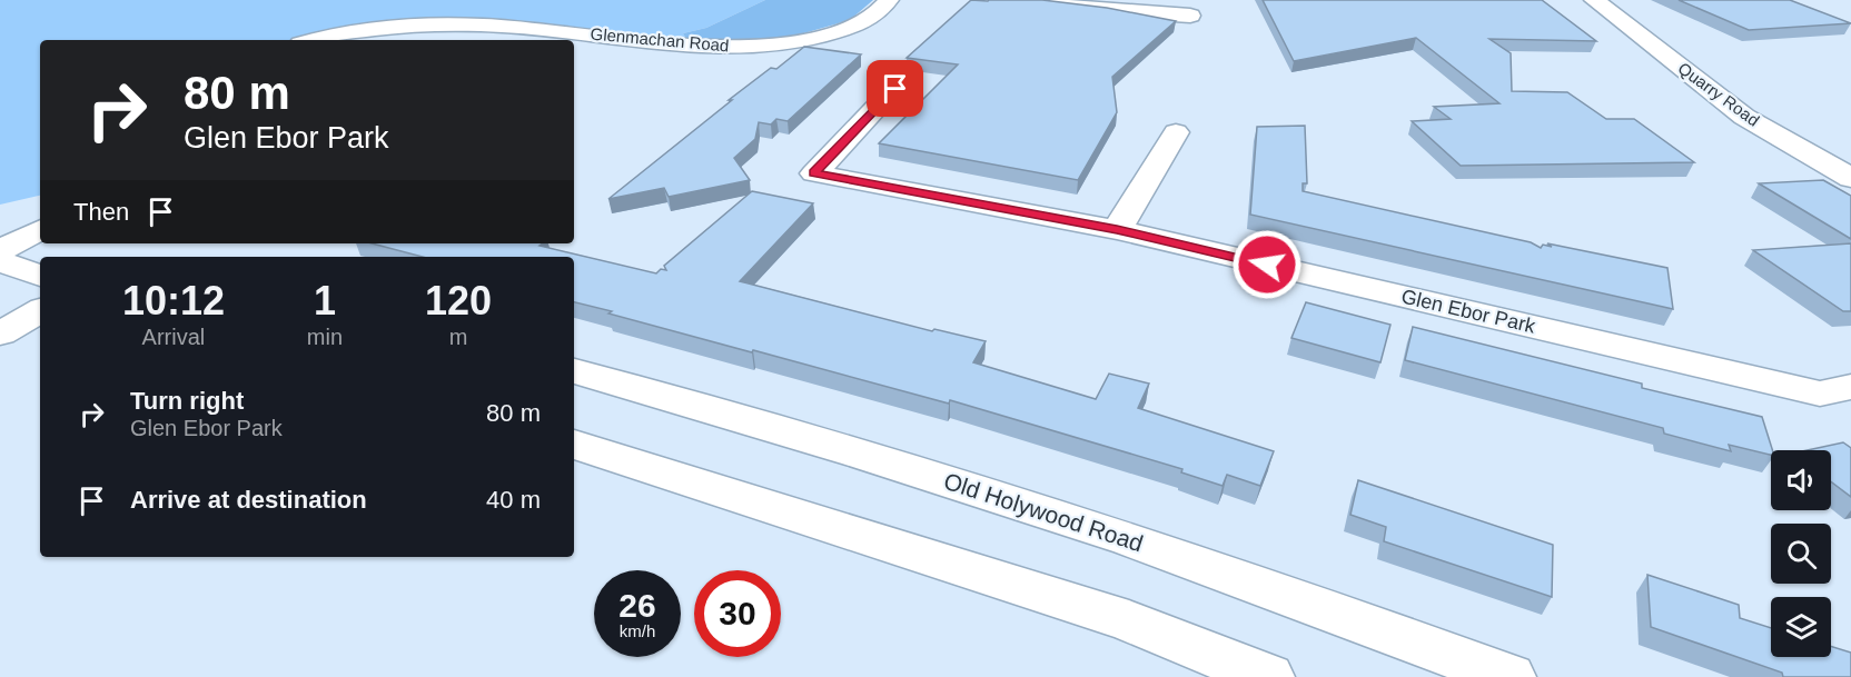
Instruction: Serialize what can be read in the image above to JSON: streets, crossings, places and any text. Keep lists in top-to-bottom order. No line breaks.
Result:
{"streets":{"street":["Glenmachan Road","Quarry Road","Glen Ebor Park","Old Holywood Road"]},"page":{"turn":["80 m","Glen Ebor Park"],"then":"Then","eta":["10:12","Arrival","1","min","120","m"],"list":[{"name":"Turn right","note":"Glen Ebor Park","value":"80 m"},{"name":"Arrive at destination","value":"40 m"}],"speed":"26 km/h","limit":"30"}}
